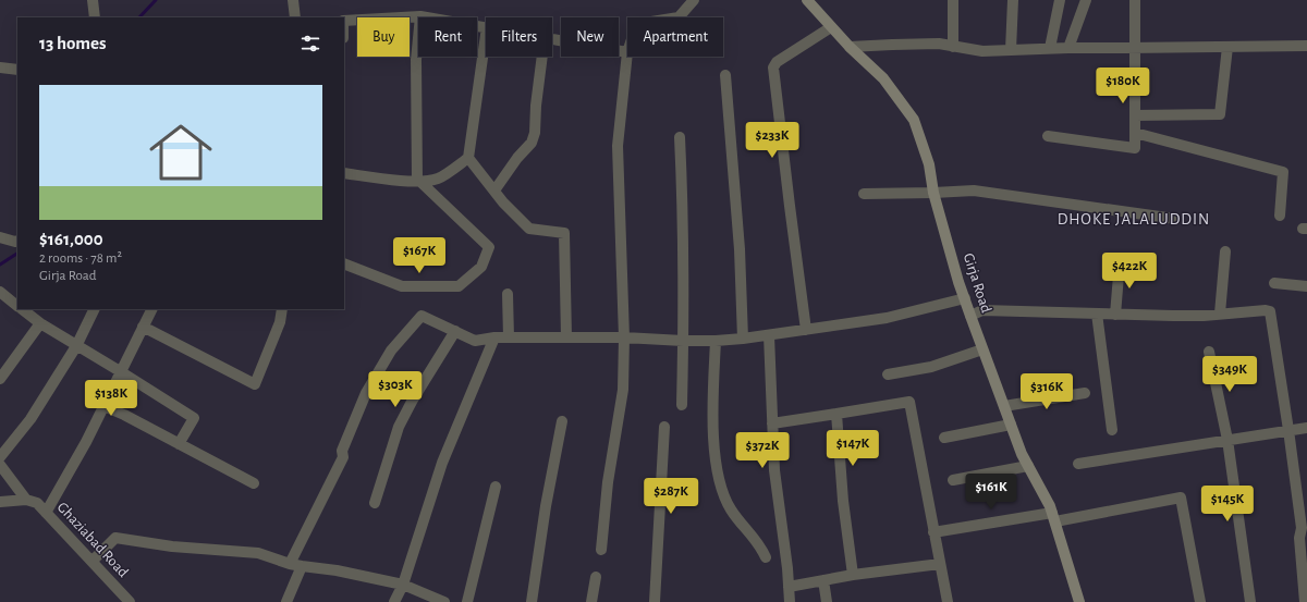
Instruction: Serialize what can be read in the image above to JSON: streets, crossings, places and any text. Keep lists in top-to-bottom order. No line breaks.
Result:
{"streets":{"main road":["Girja Road"],"street":["Ghaziabad Road"]},"districts":["DHOKE JALALUDDIN"],"page":{"chip":["Buy","Rent","Filters","New","Apartment"],"heading":"13 homes","price":["$180K","$233K","$167K","$422K","$349K","$303K","$316K","$138K","$147K","$372K","$161K","$287K","$145K"],"list":[{"name":"$161,000","note":"2 rooms · 78 m² · Girja Road"}]}}
